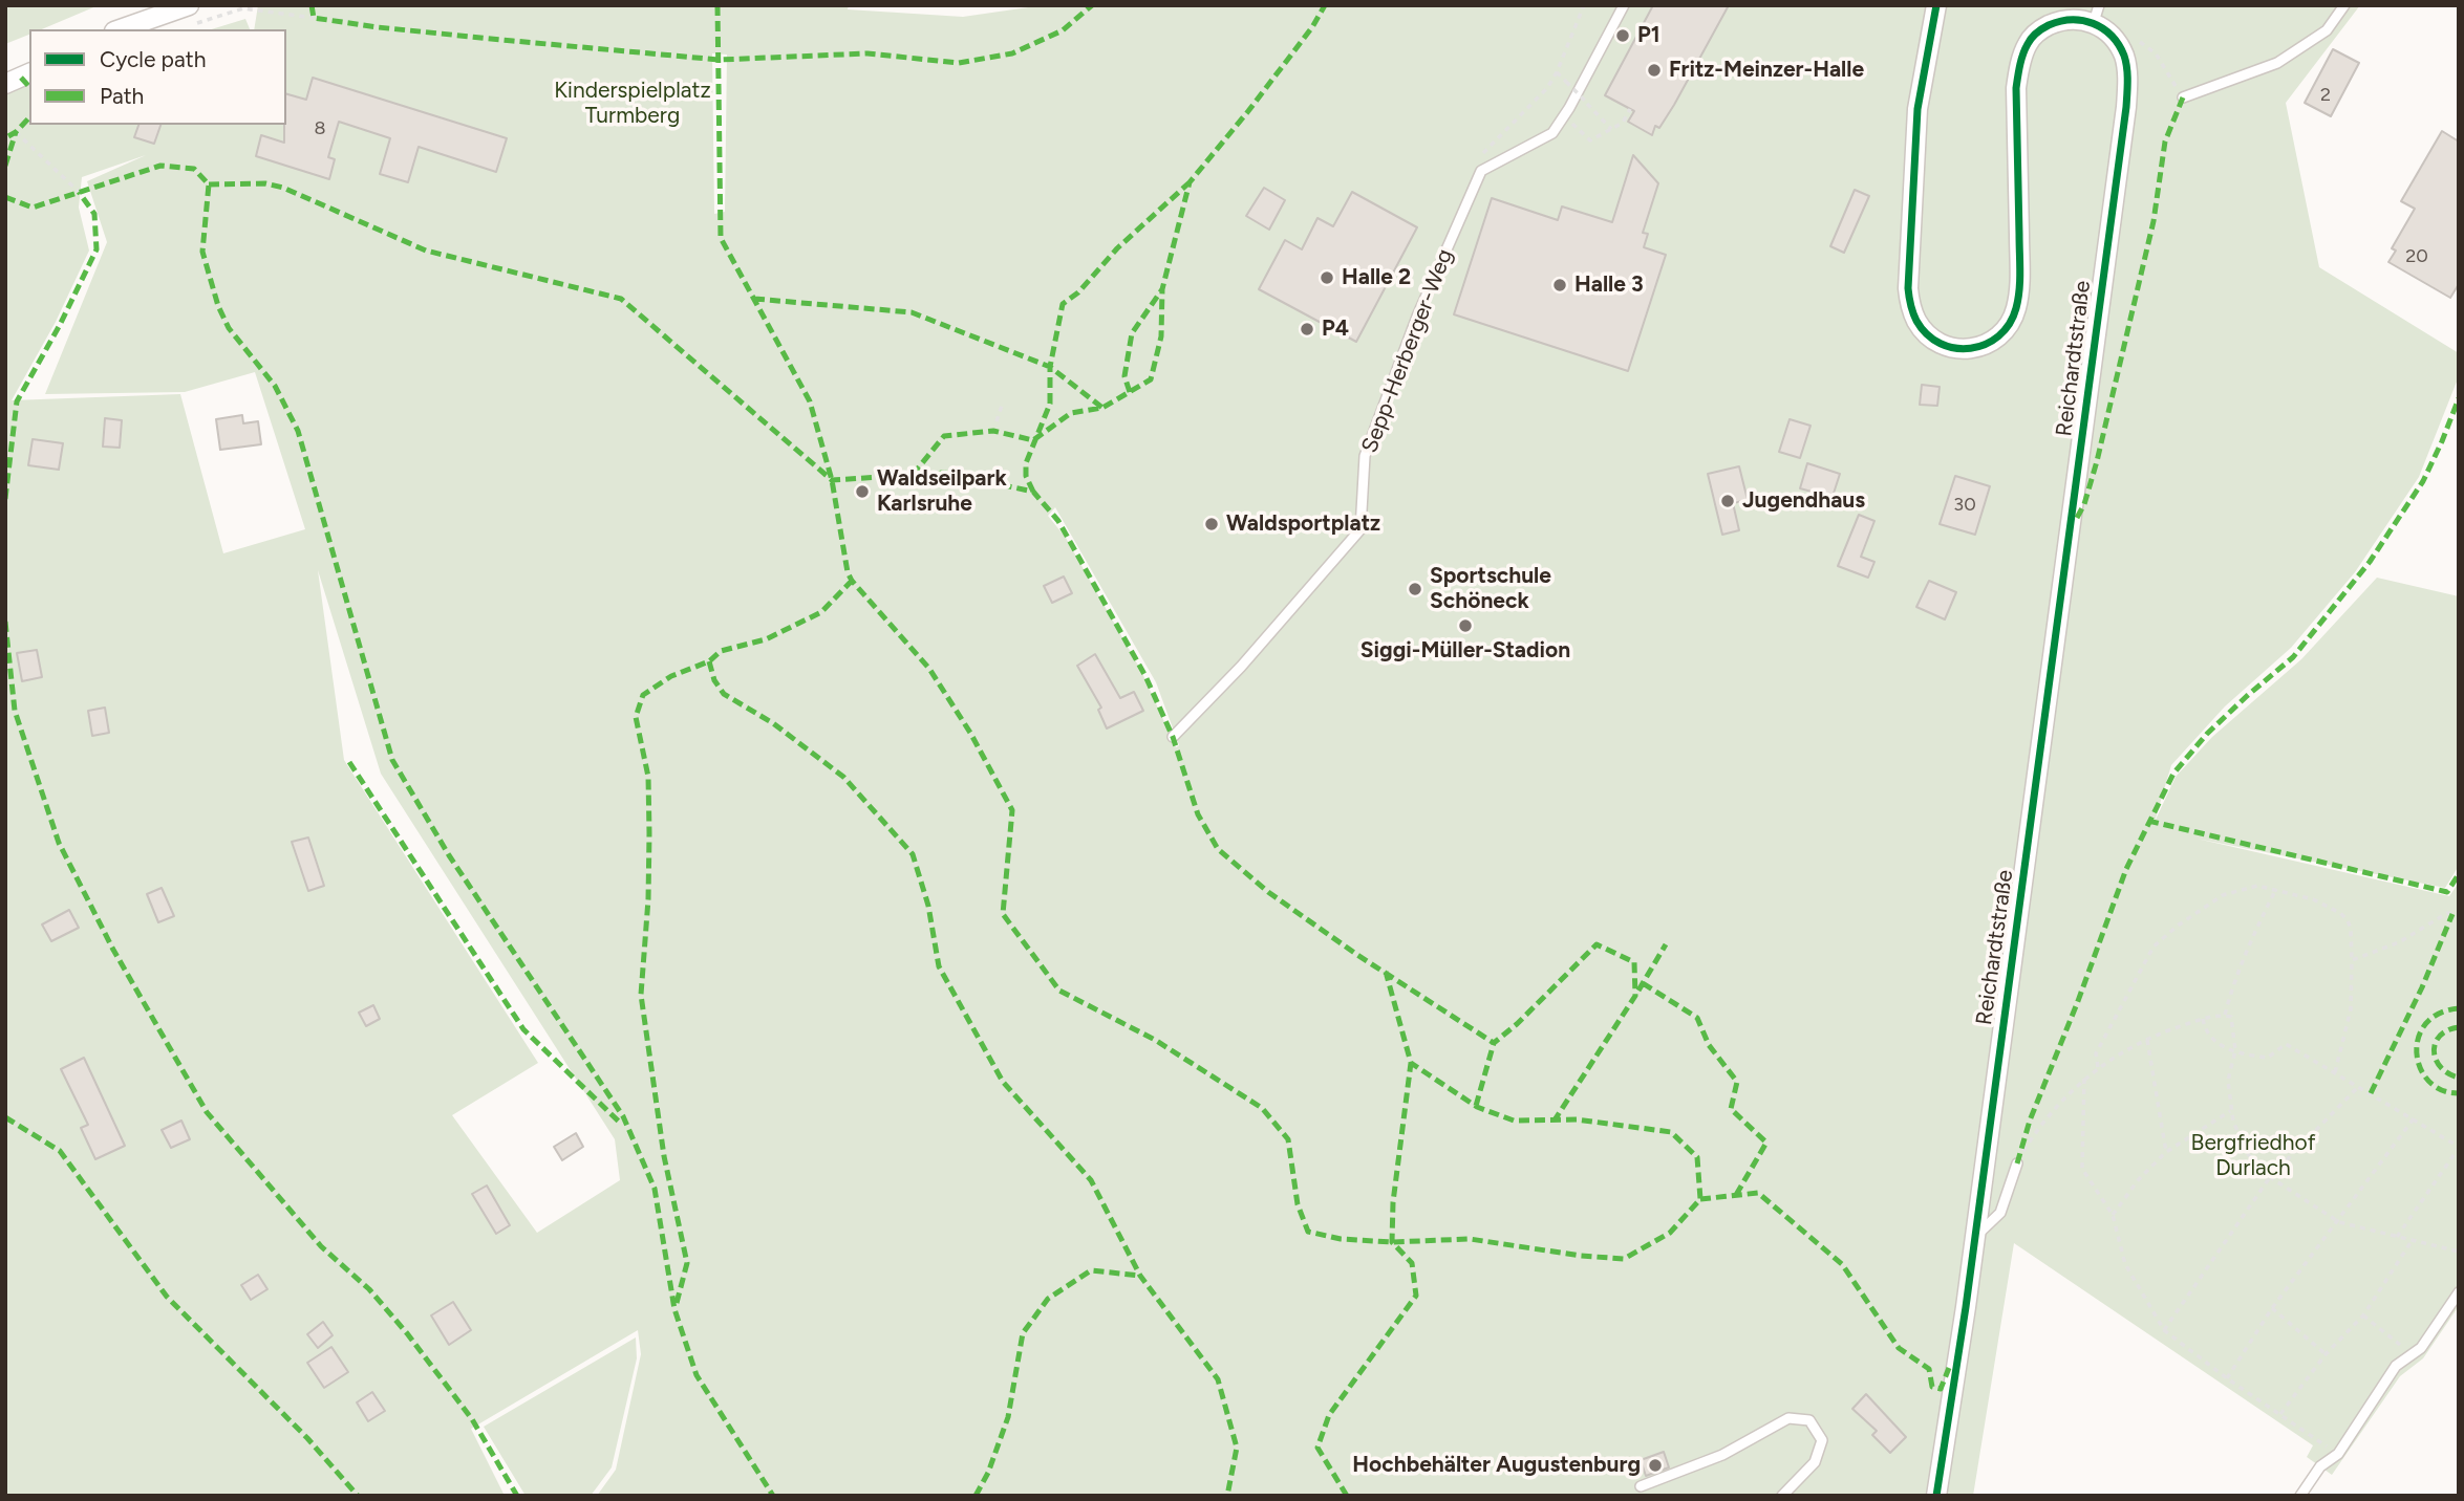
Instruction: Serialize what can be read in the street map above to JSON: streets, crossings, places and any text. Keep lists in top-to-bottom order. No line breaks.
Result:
{"streets":{"street":["Reichardtstraße"],"lane":["Sepp-Herberger-Weg"]},"parks":["Kinderspielplatz Turmberg","Bergfriedhof Durlach"],"places":["P1","Fritz-Meinzer-Halle","Halle 2","Halle 3","P4","Waldseilpark Karlsruhe","Jugendhaus","Waldsportplatz","Sportschule Schöneck","Siggi-Müller-Stadion","Hochbehälter Augustenburg"],"house_numbers":["2","8","20","30"],"legend":["Cycle path","Path"]}
